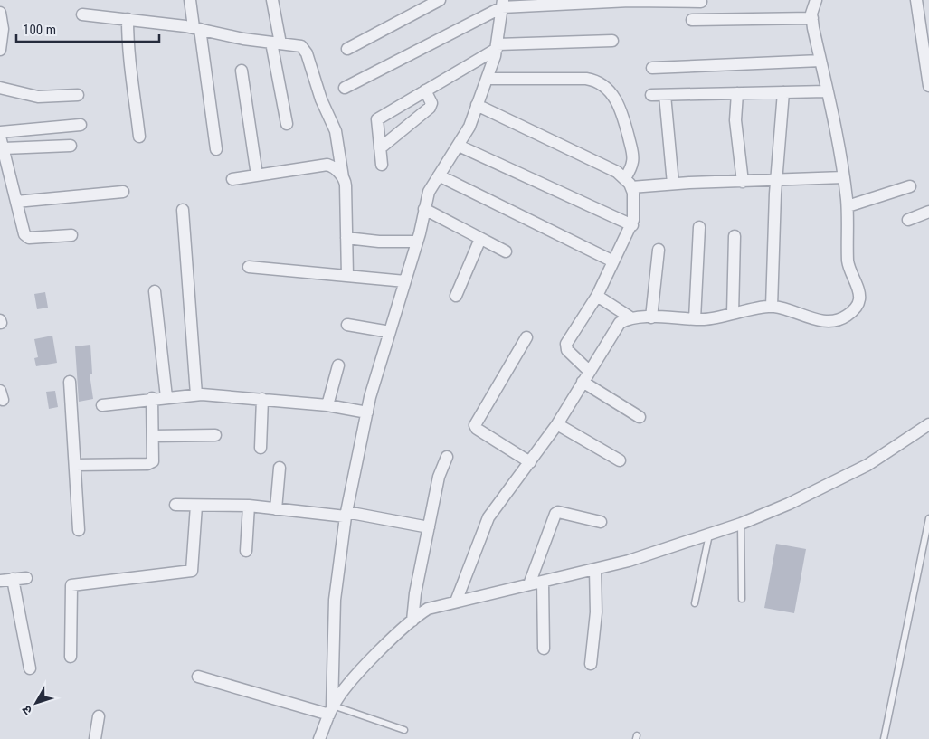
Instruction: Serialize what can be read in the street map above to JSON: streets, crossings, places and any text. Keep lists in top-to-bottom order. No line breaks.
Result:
{"scale_bar":"100 m","north":"bottom left"}
